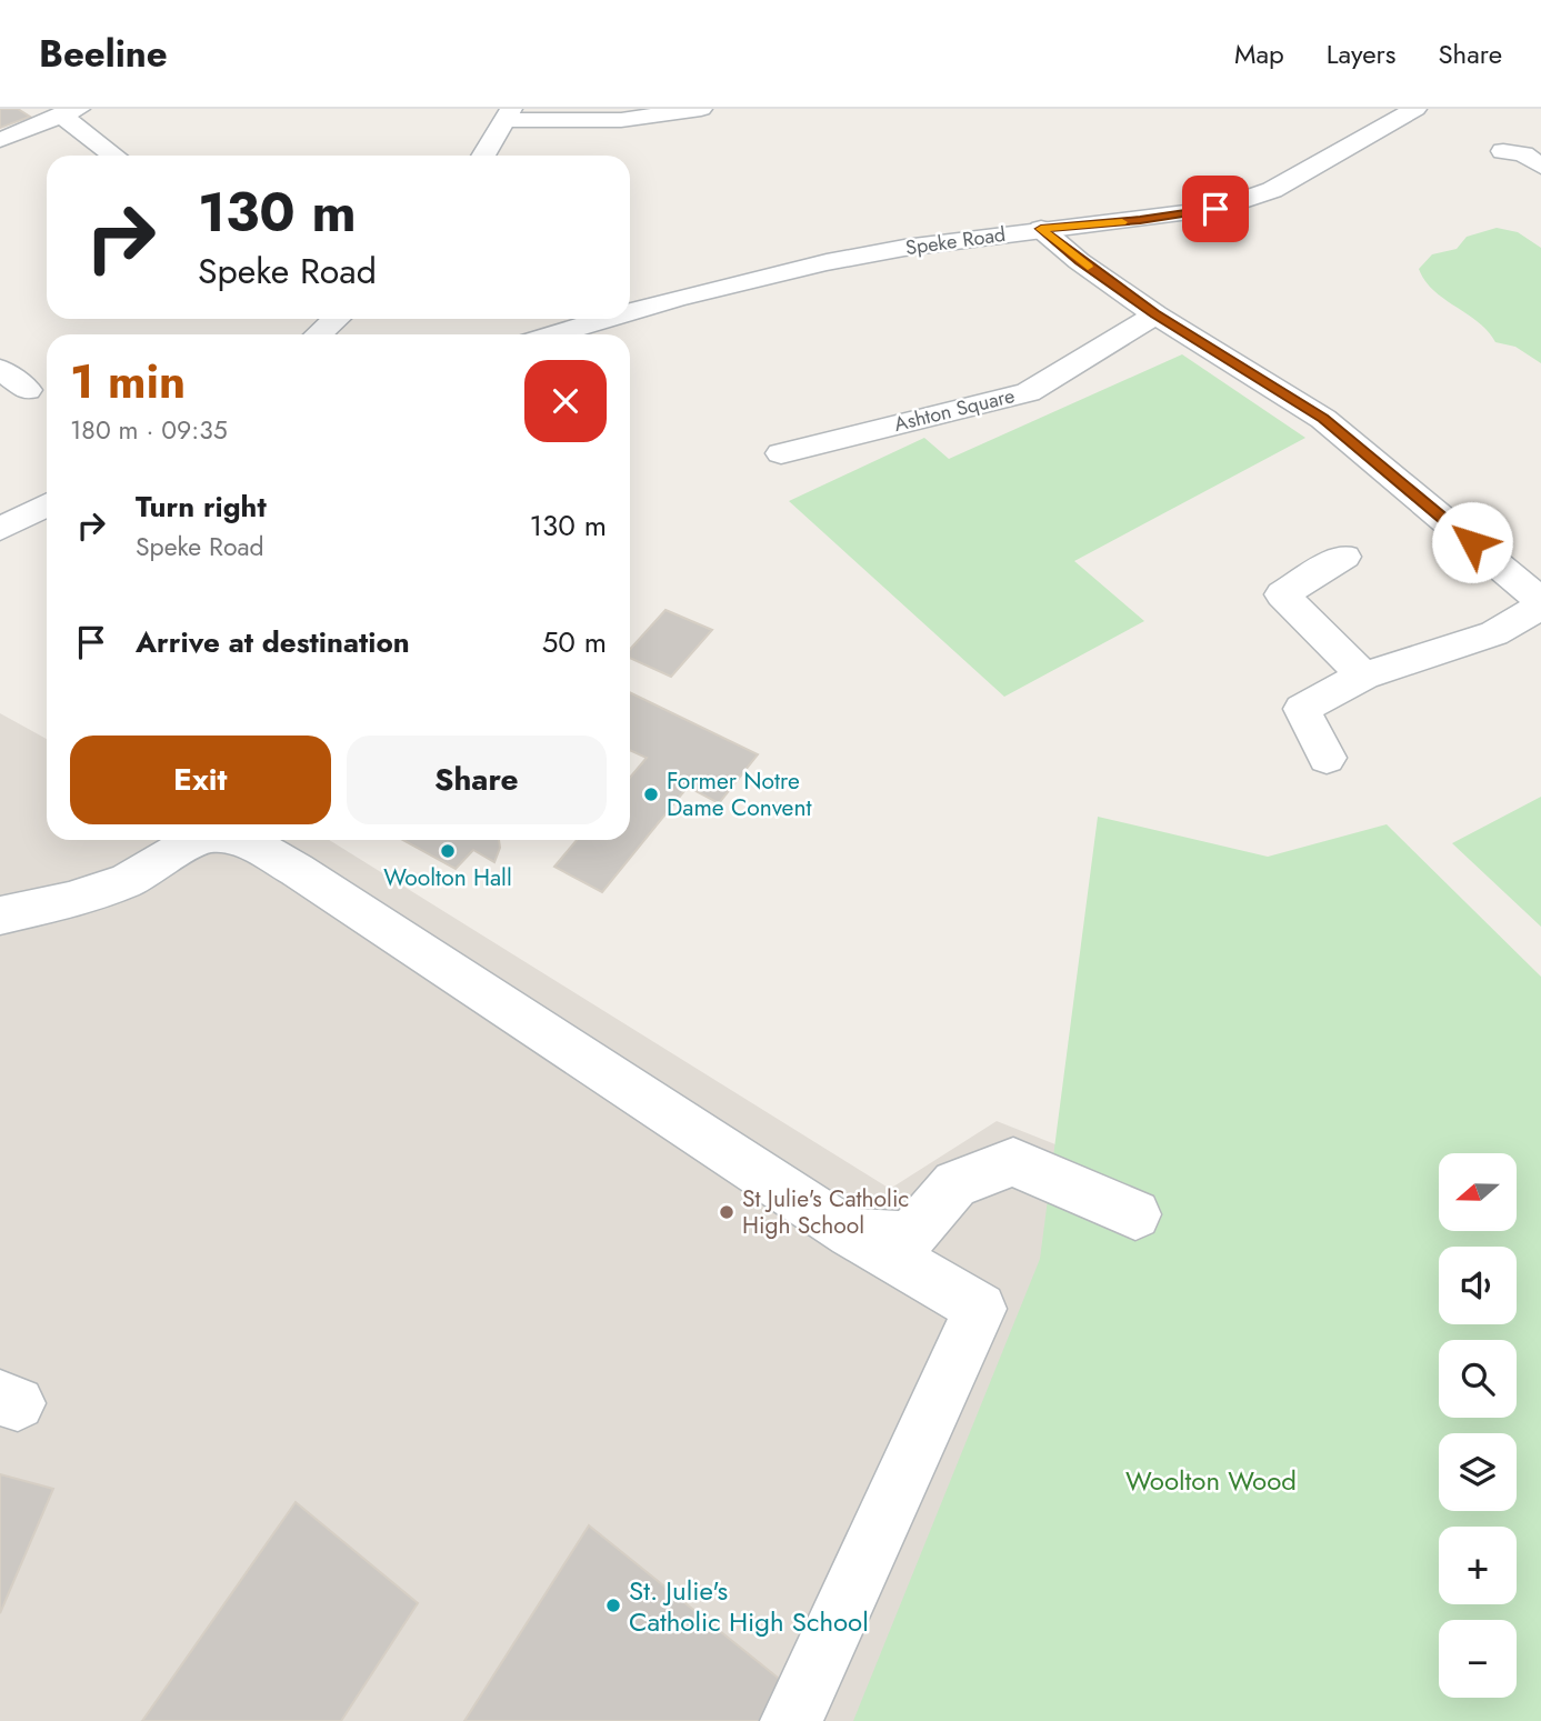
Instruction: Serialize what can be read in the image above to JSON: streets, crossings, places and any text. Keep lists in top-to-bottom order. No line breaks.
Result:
{"streets":{"street":["Speke Road","Ashton Square"]},"parks":["Woolton Wood"],"places":["Former Notre Dame Convent","Woolton Hall","St Julie's Catholic High School","St. Julie's Catholic High School"],"north":"left","page":{"header":"Beeline","nav":["Map","Layers","Share"],"turn":["130 m","Speke Road"],"heading":["1 min","180 m · 09:35"],"list":[{"name":"Turn right","note":"Speke Road","value":"130 m"},{"name":"Arrive at destination","value":"50 m"}],"buttons":["Exit","Share"],"map_buttons":["+","−"]}}
